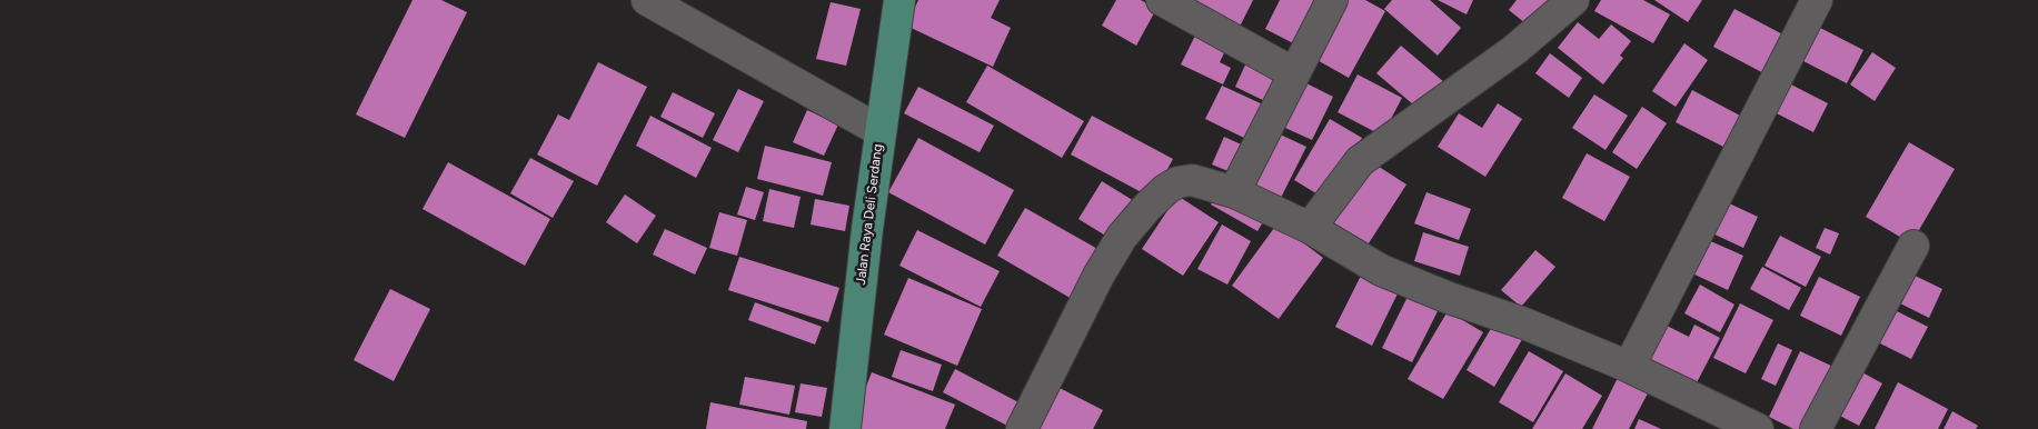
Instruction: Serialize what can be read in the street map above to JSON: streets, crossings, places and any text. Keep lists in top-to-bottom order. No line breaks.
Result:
{"streets":{"main road":["Jalan Raya Deli Serdang"]}}
